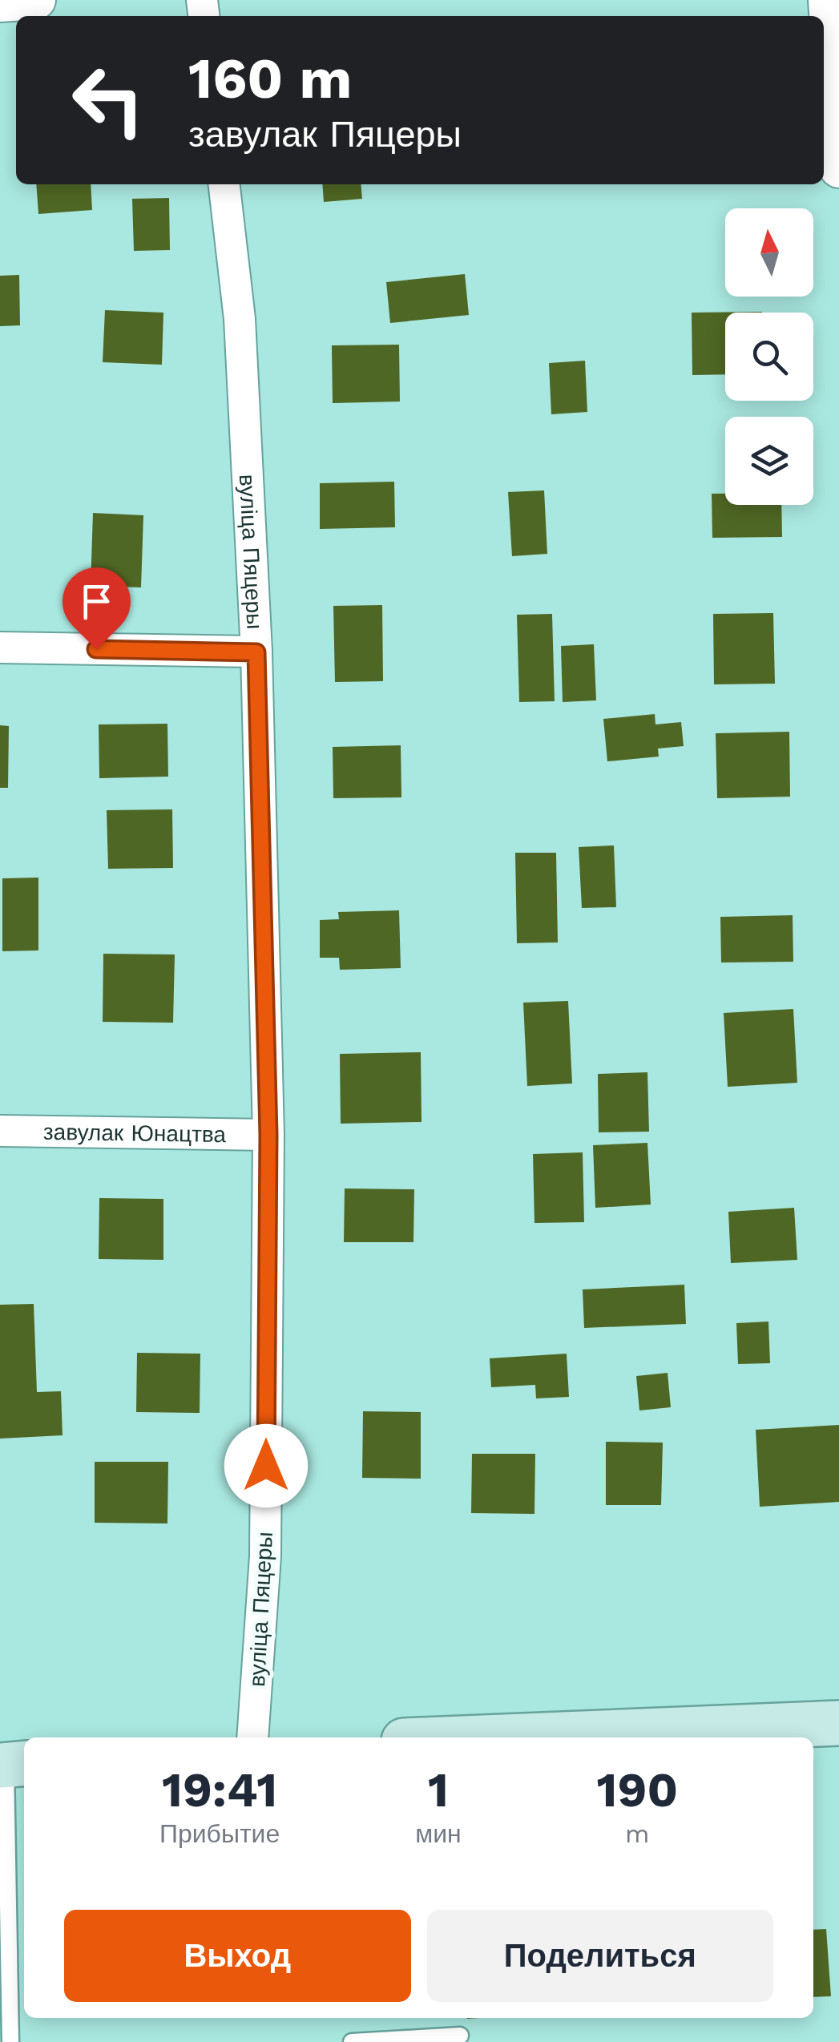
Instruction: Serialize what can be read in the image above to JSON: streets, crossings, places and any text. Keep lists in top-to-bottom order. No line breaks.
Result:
{"streets":{"street":["вуліца Пяцеры","завулак Юнацтва"]},"crossings":[["вуліца Пяцеры","завулак Юнацтва"]],"north":"top","page":{"turn":["160 m","завулак Пяцеры"],"eta":["19:41","Прибытие","1","мин","190","m"],"buttons":["Выход","Поделиться"]}}
